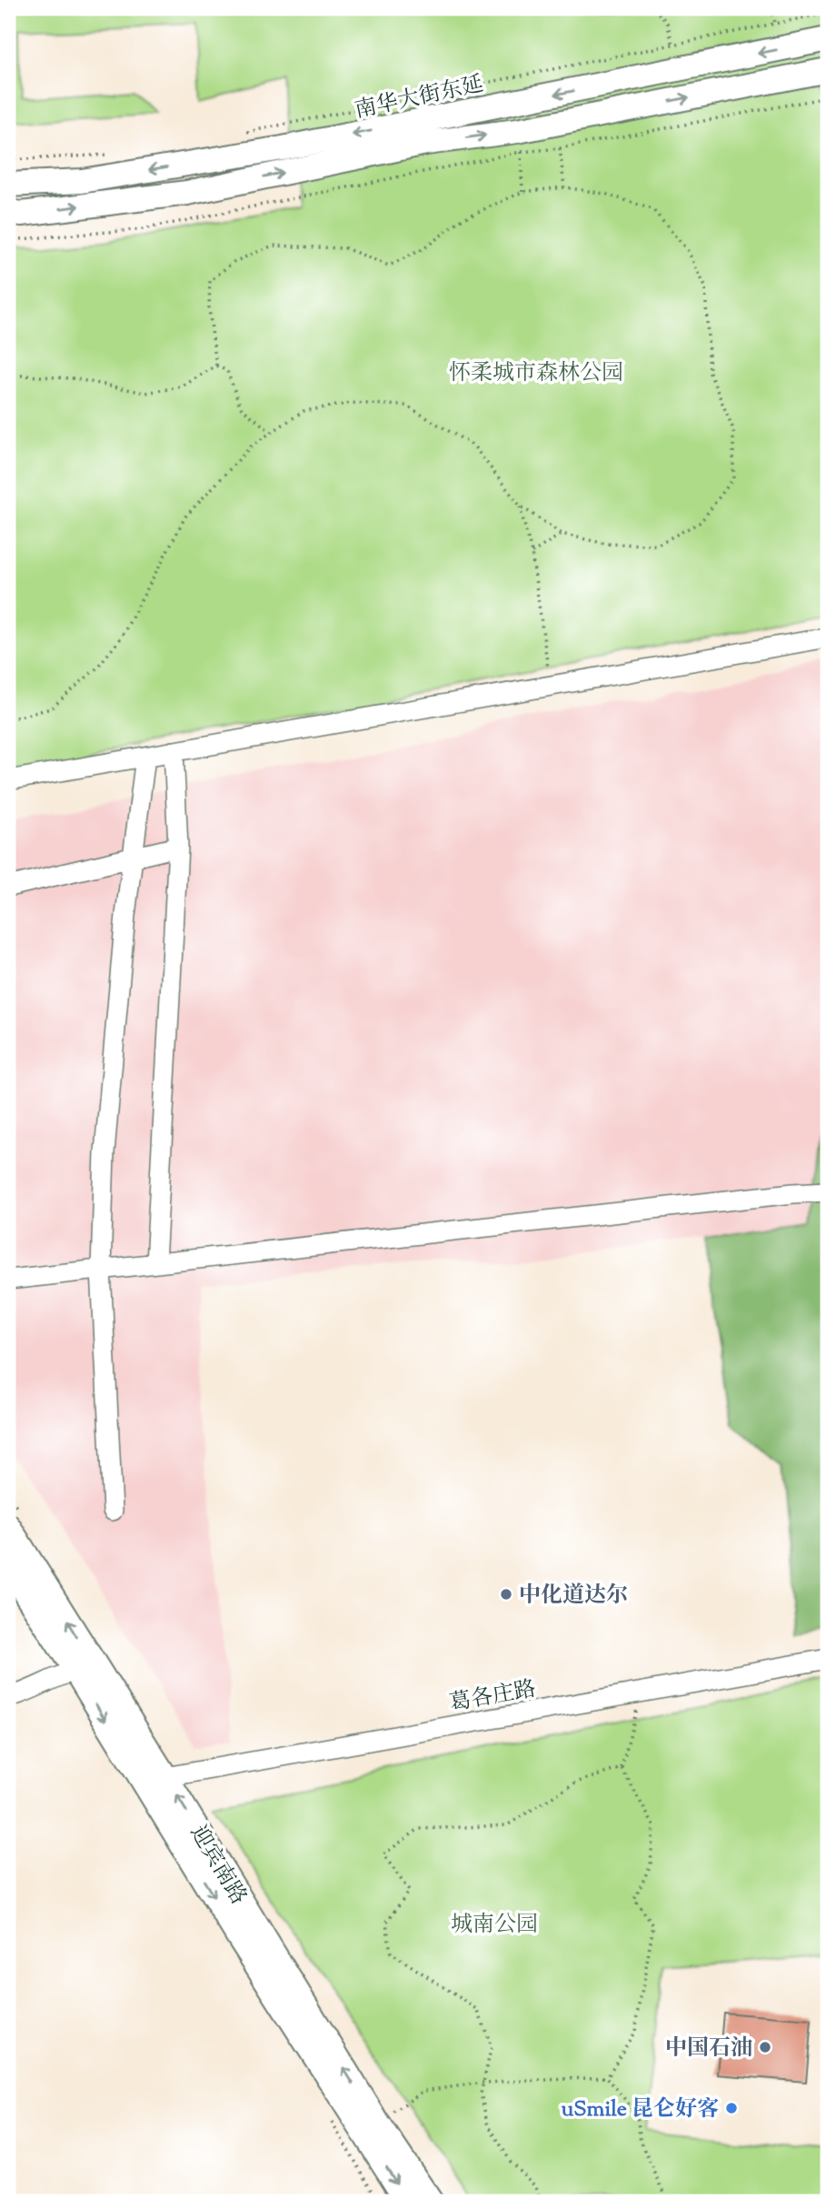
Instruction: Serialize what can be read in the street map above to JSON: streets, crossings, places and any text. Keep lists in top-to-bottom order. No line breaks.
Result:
{"streets":{"main road":["南华大街东延","迎宾南路"],"street":["葛各庄路"]},"crossings":[["葛各庄路","迎宾南路"]],"parks":["怀柔城市森林公园","城南公园"],"places":["中化道达尔","中国石油","uSmile 昆仑好客"]}
